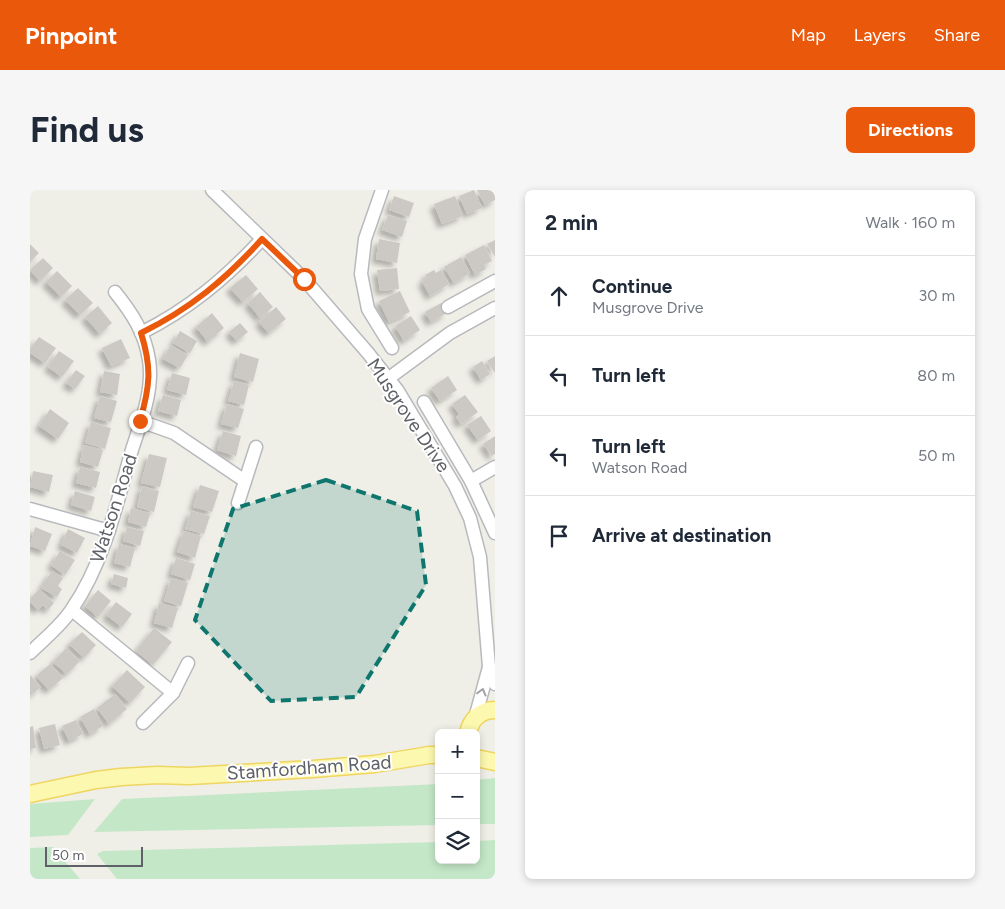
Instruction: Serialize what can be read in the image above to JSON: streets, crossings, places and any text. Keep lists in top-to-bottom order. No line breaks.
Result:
{"streets":{"main road":["Stamfordham Road"],"street":["Musgrove Drive","Watson Road"]},"scale_bar":"50 m","page":{"header":"Pinpoint","nav":["Map","Layers","Share"],"buttons":"Directions","title":"Find us","heading":["2 min","Walk · 160 m"],"list":[["Continue","Musgrove Drive","30 m"],["Turn left","80 m"],["Turn left","Watson Road","50 m"],"Arrive at destination"],"map_buttons":["+","−"],"scale":"50 m"}}
